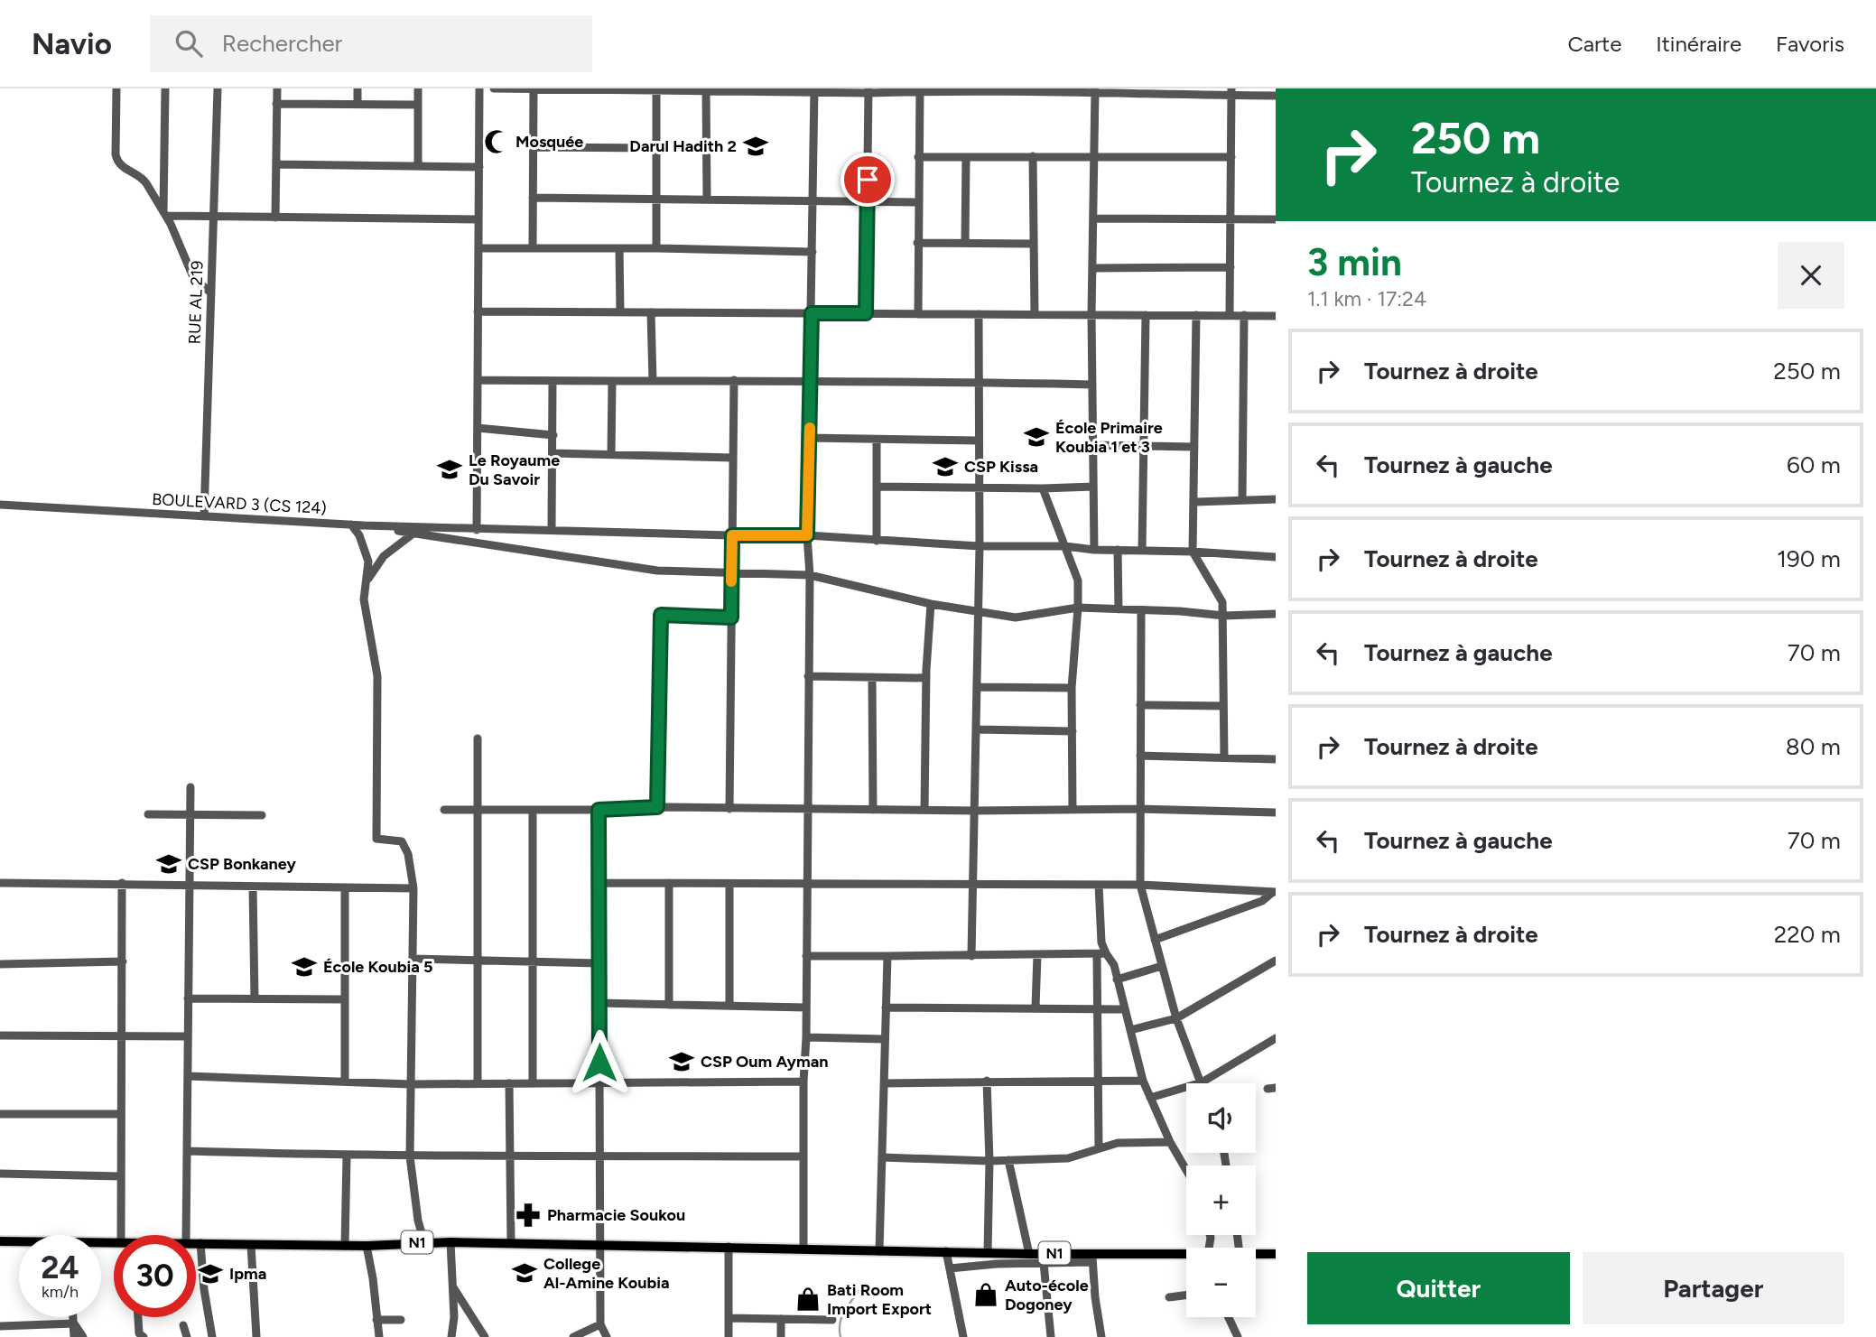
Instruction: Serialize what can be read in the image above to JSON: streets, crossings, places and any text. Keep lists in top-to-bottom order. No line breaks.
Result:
{"streets":{"main road":["N1"],"street":["RUE AL 219","BOULEVARD 3 (CS 124)"]},"crossings":[["RUE AL 219","BOULEVARD 3 (CS 124)"]],"places":{"mosque":["Mosquée"],"school or university":["Darul Hadith 2","École Primaire Koubia 1 et 3","CSP Kissa","Le Royaume Du Savoir","CSP Bonkaney","École Koubia 5","CSP Oum Ayman","College Al-Amine Koubia","Ipma"],"pharmacy":["Pharmacie Soukou"],"shop":["Auto-école Dogoney","Bati Room Import Export"]},"page":{"header":"Navio","search":"Rechercher","nav":["Carte","Itinéraire","Favoris"],"turn":["250 m","Tournez à droite"],"heading":["3 min","1.1 km · 17:24"],"list":[{"name":"Tournez à droite","value":"250 m"},{"name":"Tournez à gauche","value":"60 m"},{"name":"Tournez à droite","value":"190 m"},{"name":"Tournez à gauche","value":"70 m"},{"name":"Tournez à droite","value":"80 m"},{"name":"Tournez à gauche","value":"70 m"},{"name":"Tournez à droite","value":"220 m"}],"map_buttons":["+","−"],"speed":"24 km/h","limit":"30","buttons":["Quitter","Partager"]}}
